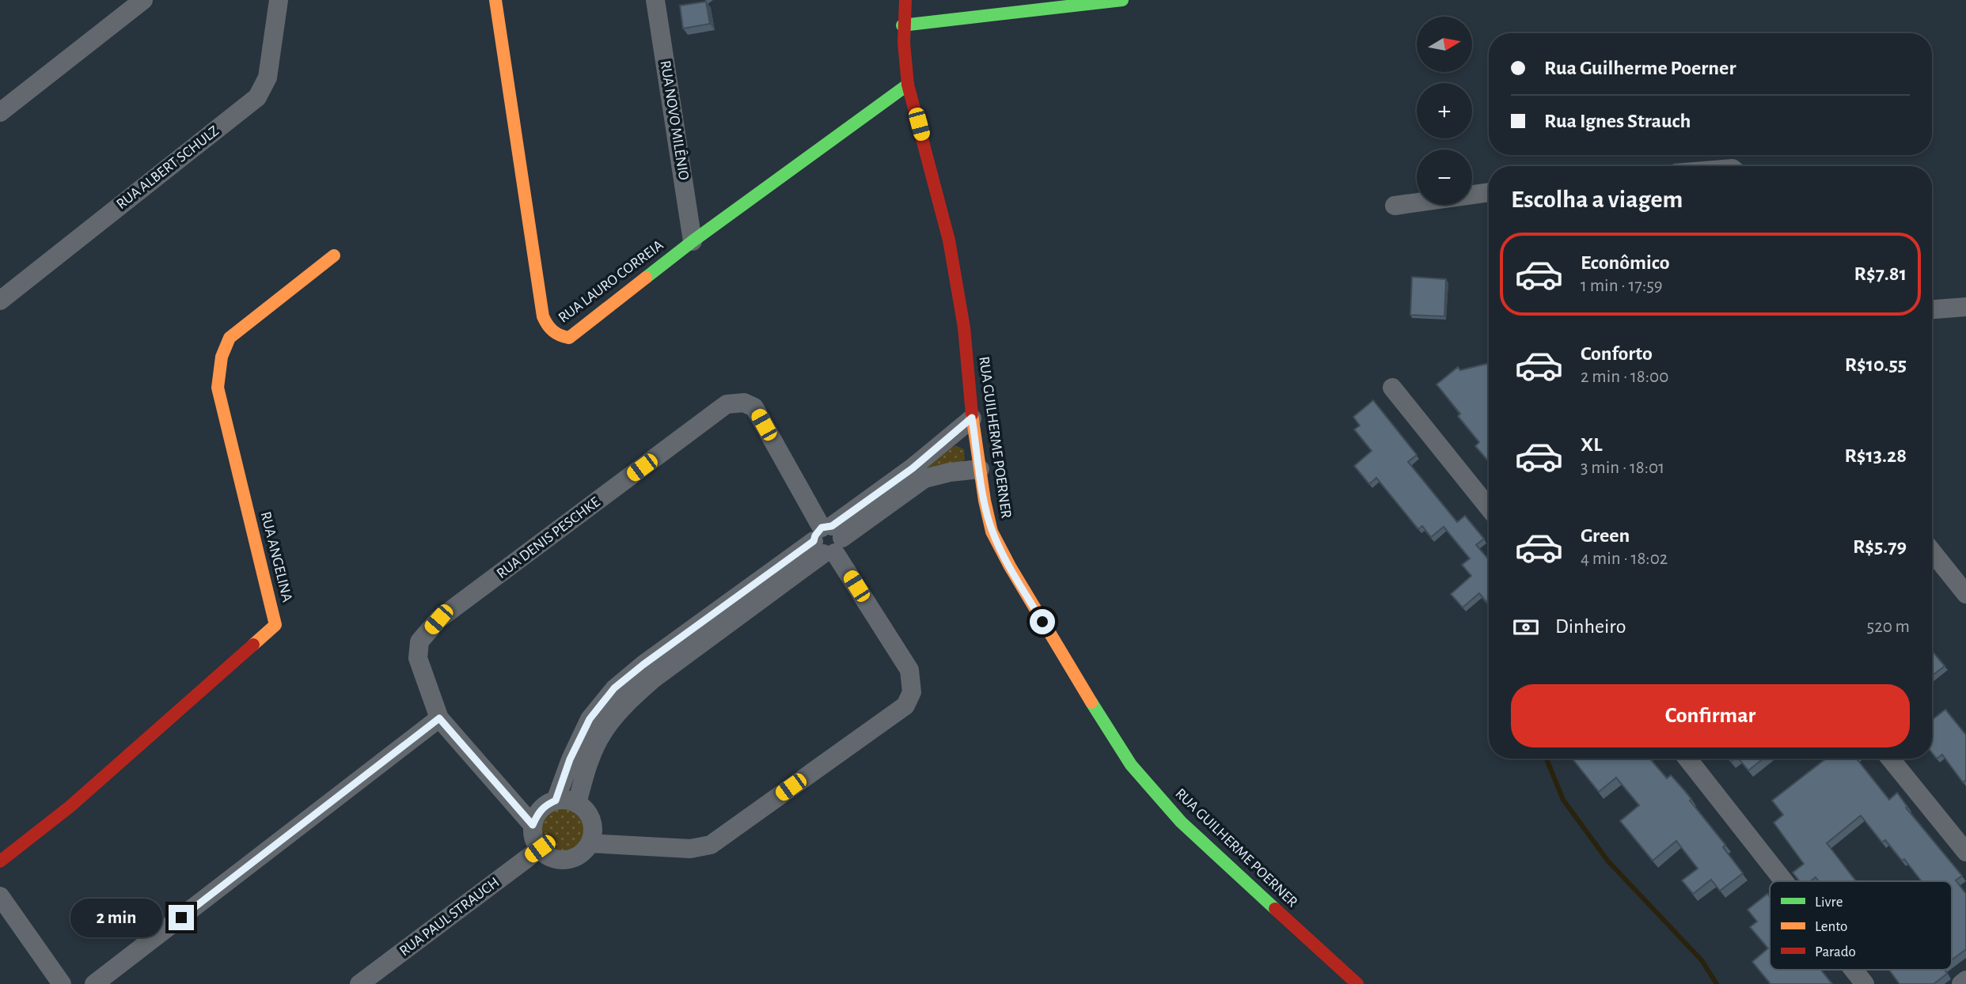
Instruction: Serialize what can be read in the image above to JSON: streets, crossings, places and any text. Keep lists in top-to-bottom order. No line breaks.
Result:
{"streets":{"street":["RUA NOVO MILÊNIO","RUA ALBERT SCHULZ","RUA LAURO CORREIA","RUA GUILHERME POERNER","RUA DENIS PESCHKE","RUA ANGELINA","RUA PAUL STRAUCH"]},"crossings":[["RUA NOVO MILÊNIO","RUA LAURO CORREIA"],["RUA LAURO CORREIA","RUA GUILHERME POERNER"],["RUA DENIS PESCHKE","RUA PAUL STRAUCH"]],"legend":["Livre","Lento","Parado"],"north":"right","page":{"map_buttons":["+","−"],"banner":["Rua Guilherme Poerner","Rua Ignes Strauch"],"heading":"Escolha a viagem","list":[{"name":"Econômico","note":"1 min · 17:59","value":"R$7.81"},{"name":"Conforto","note":"2 min · 18:00","value":"R$10.55"},{"name":"XL","note":"3 min · 18:01","value":"R$13.28"},{"name":"Green","note":"4 min · 18:02","value":"R$5.79"}],"pay":["Dinheiro","520 m"],"buttons":"Confirmar","bubble":"2 min"}}
